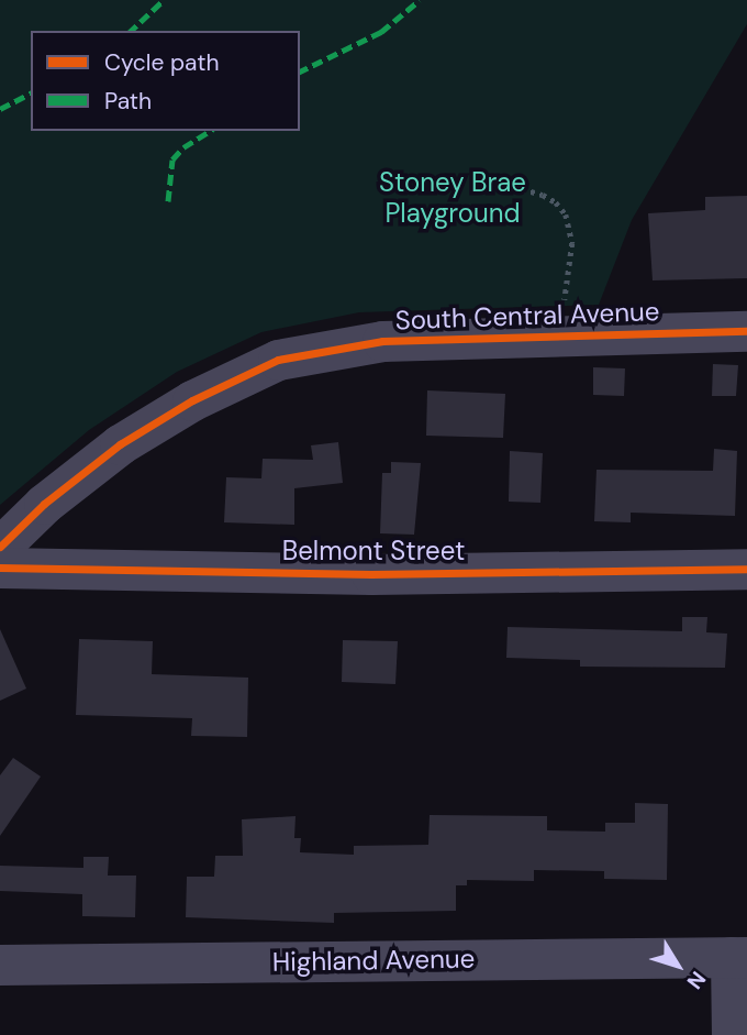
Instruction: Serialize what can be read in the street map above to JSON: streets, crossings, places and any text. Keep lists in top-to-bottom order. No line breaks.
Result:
{"streets":{"street":["South Central Avenue","Belmont Street","Highland Avenue"]},"parks":["Stoney Brae Playground"],"legend":["Cycle path","Path"],"north":"bottom right"}
